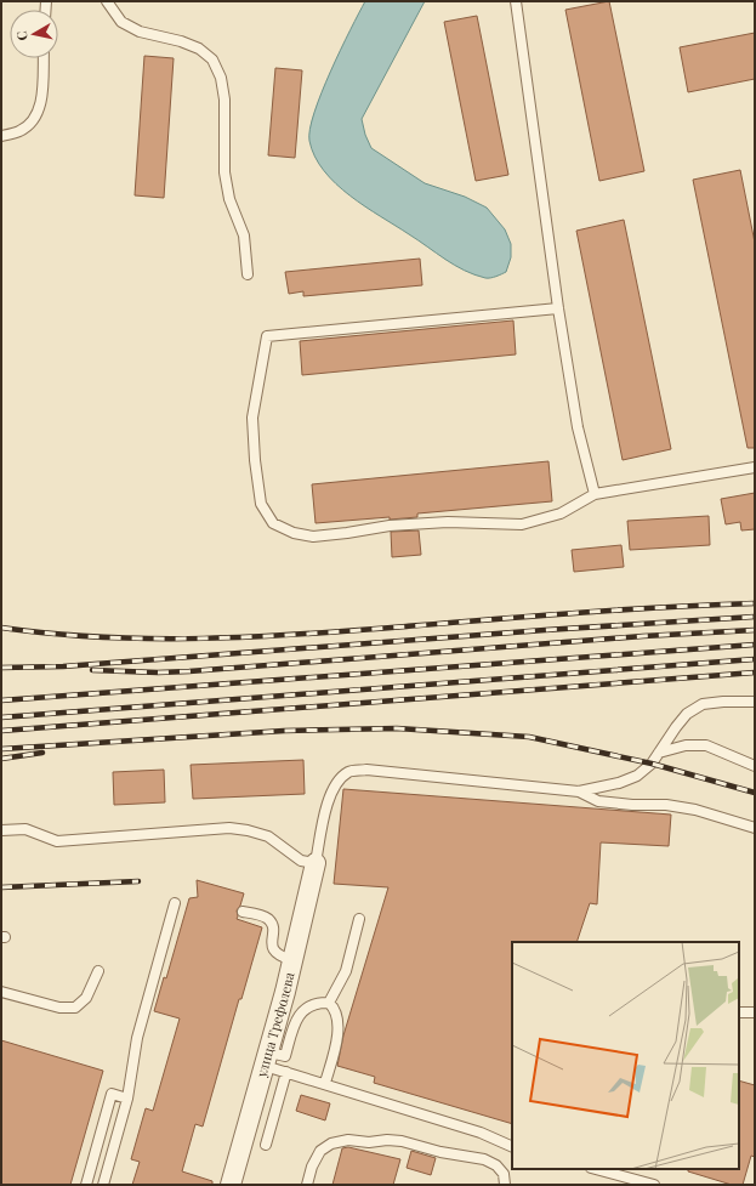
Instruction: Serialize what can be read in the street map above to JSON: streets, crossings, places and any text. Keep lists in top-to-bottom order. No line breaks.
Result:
{"streets":{"street":["улица Трефолева"]},"north":"left"}
